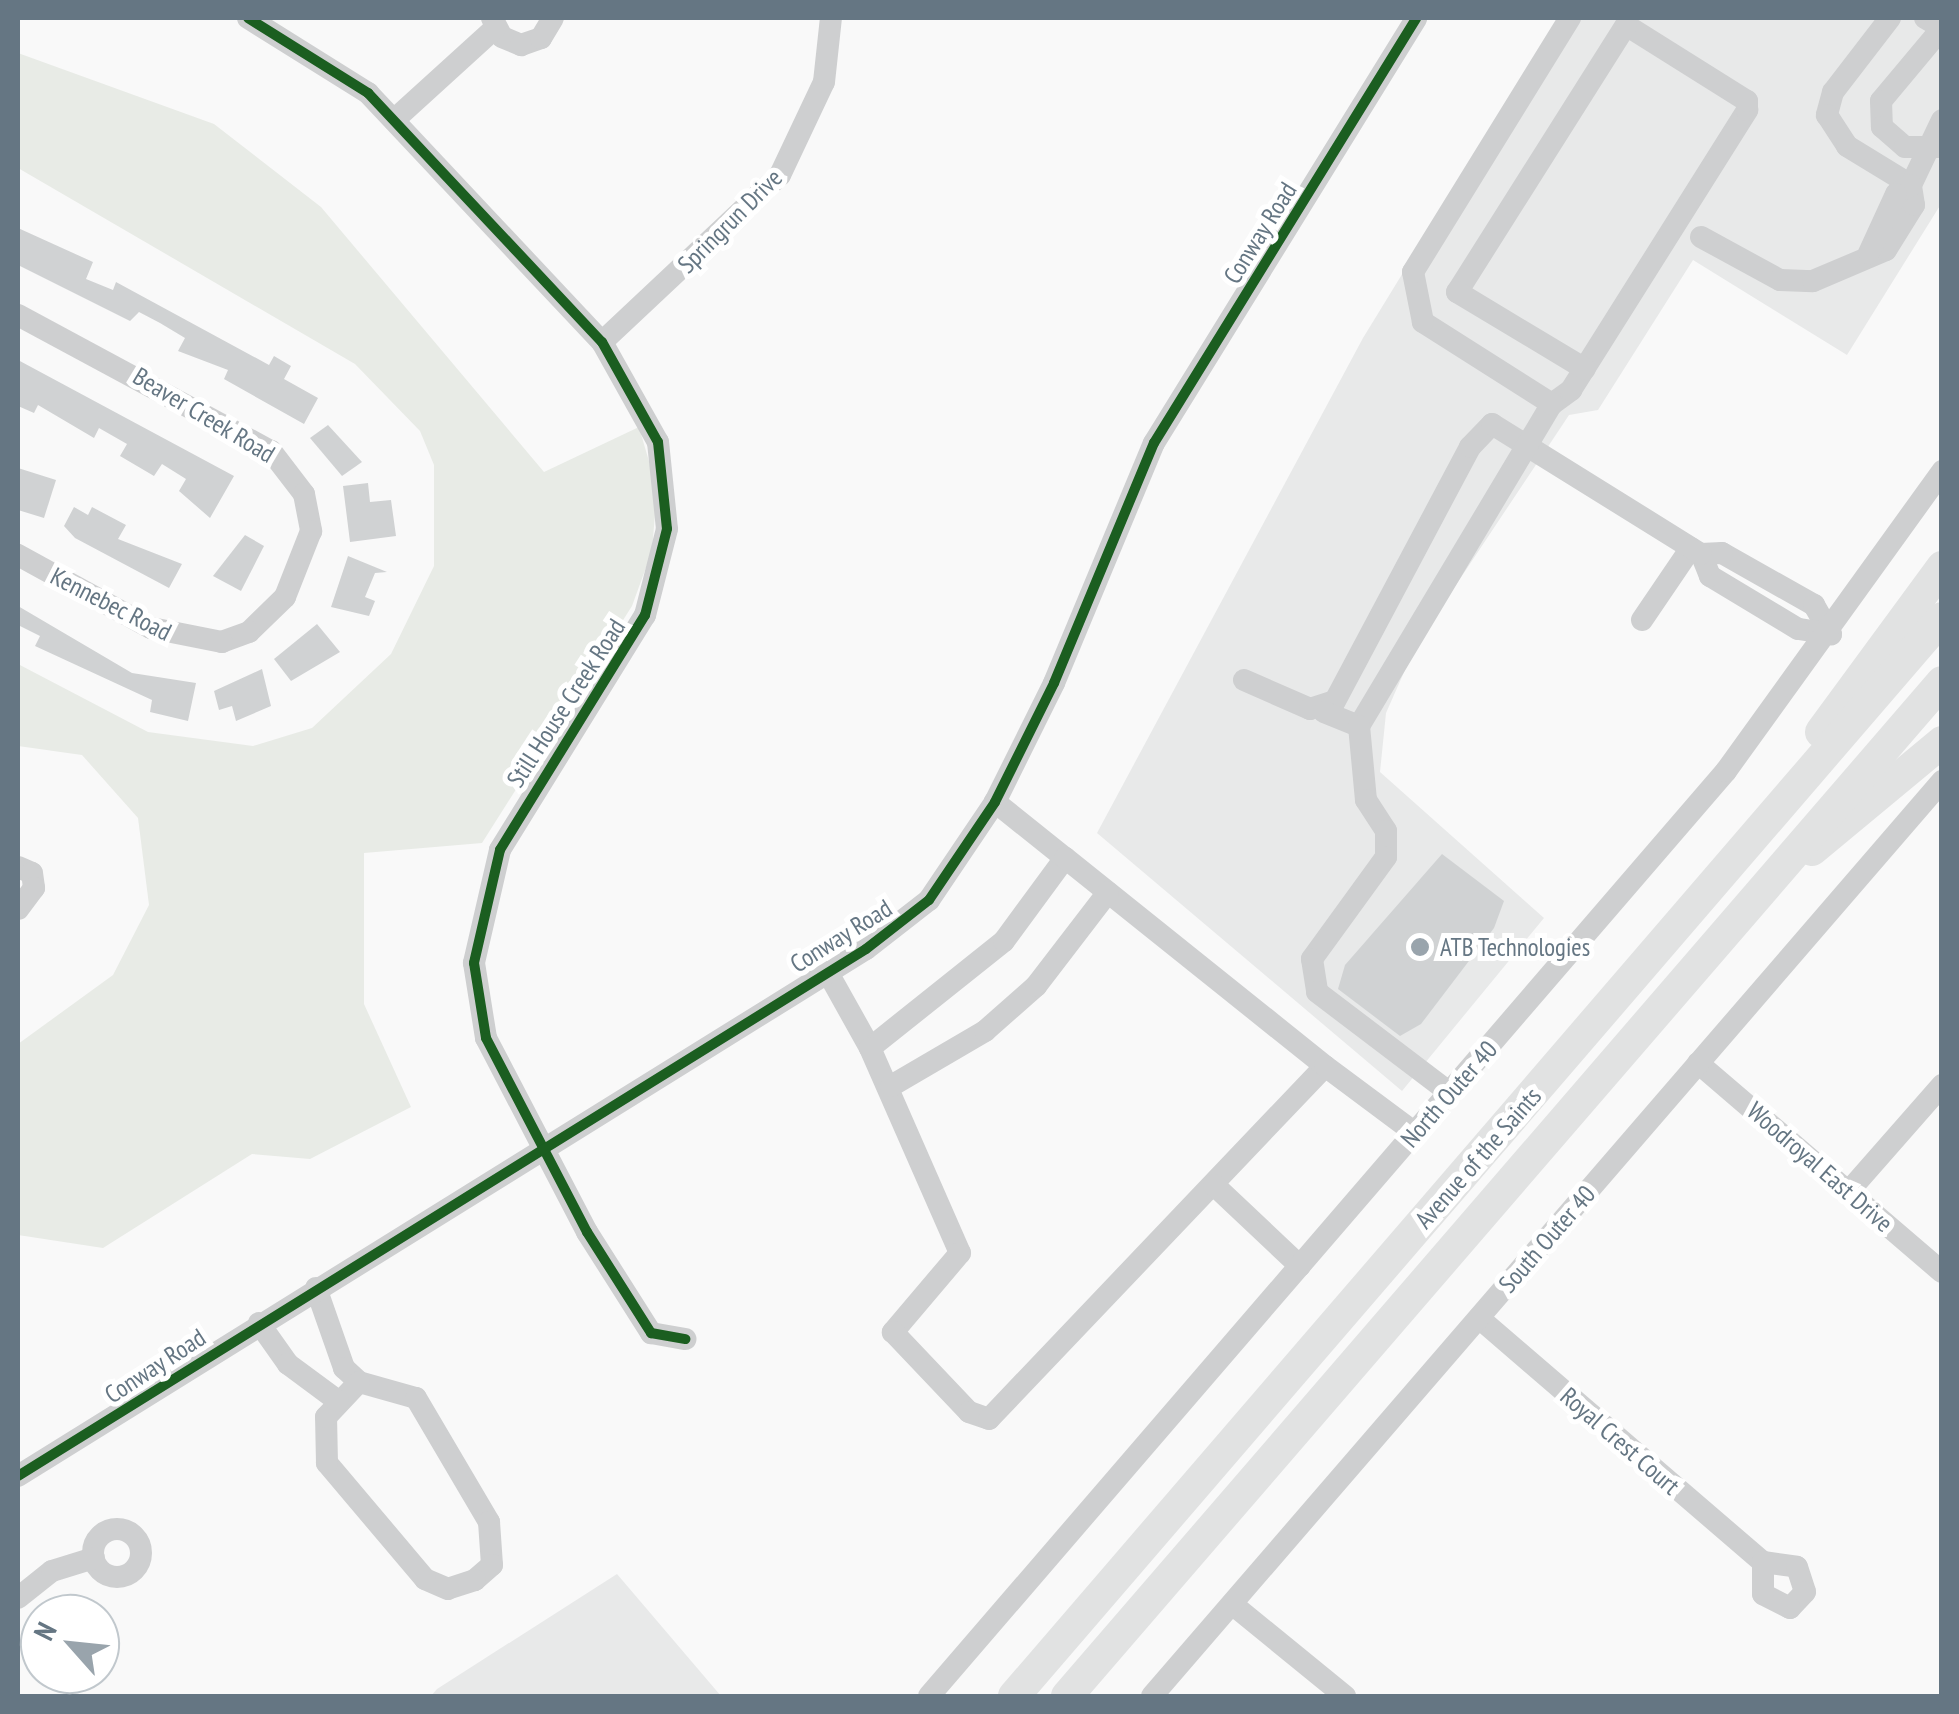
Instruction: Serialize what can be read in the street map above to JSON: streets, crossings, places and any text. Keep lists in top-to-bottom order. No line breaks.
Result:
{"streets":{"highway":["Avenue of the Saints"],"street":["Springrun Drive","Conway Road","Beaver Creek Road","Kennebec Road","Still House Creek Road","North Outer 40","Woodroyal East Drive","South Outer 40","Royal Crest Court"]},"crossings":[["Springrun Drive","Still House Creek Road"],["Conway Road","Still House Creek Road"],["Beaver Creek Road","Kennebec Road"],["Woodroyal East Drive","South Outer 40"],["South Outer 40","Royal Crest Court"]],"places":["ATB Technologies"],"north":"top left"}
